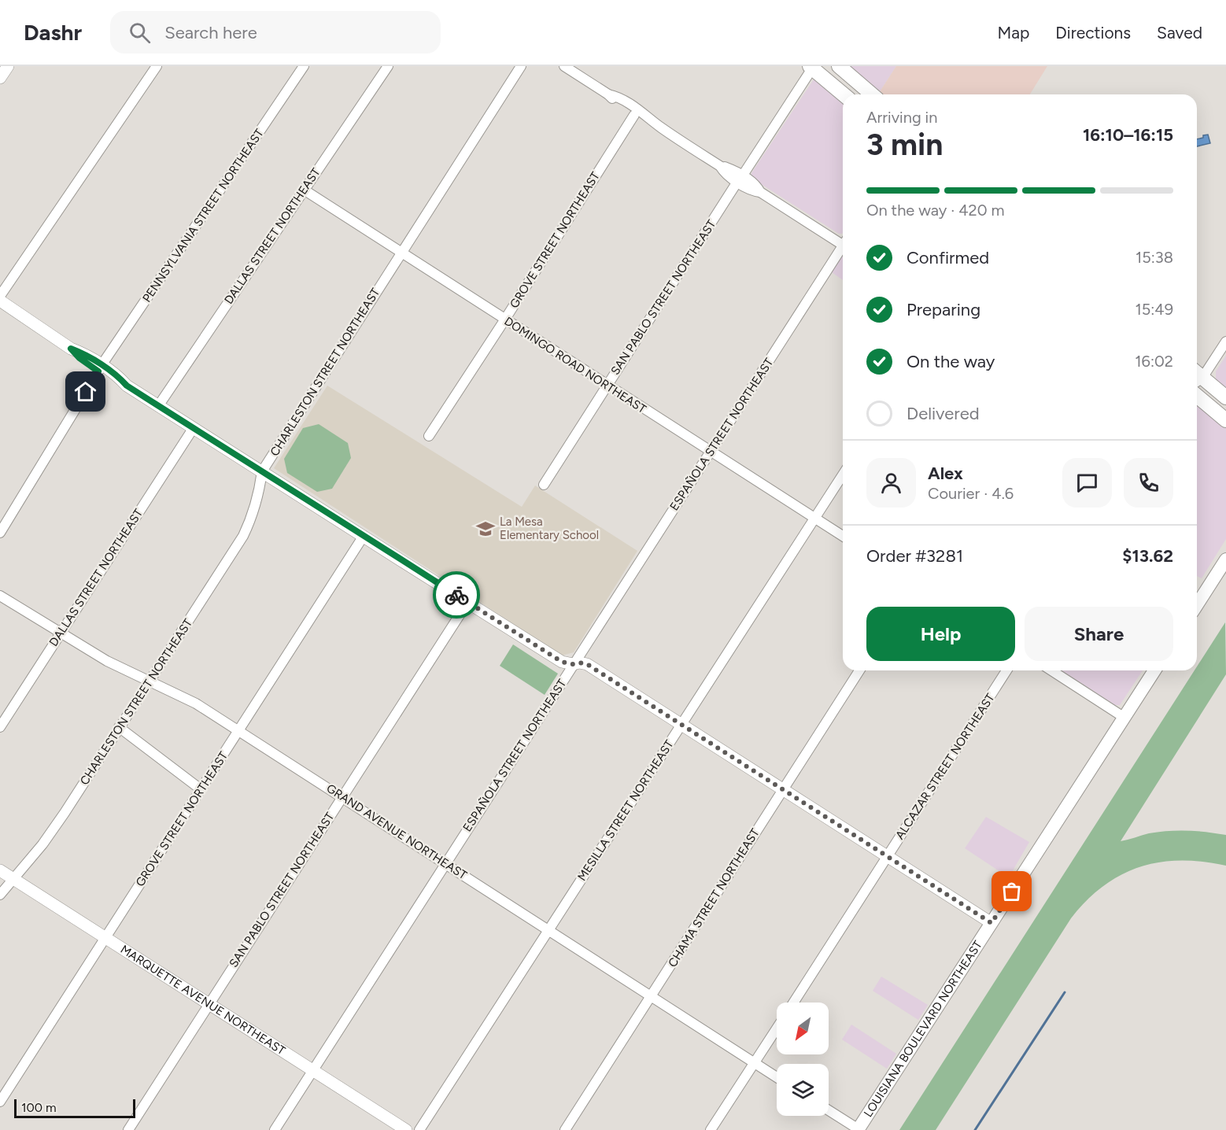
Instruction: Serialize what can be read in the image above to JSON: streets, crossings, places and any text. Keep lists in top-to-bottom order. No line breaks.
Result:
{"streets":{"main road":["LOUISIANA BOULEVARD NORTHEAST"],"street":["PENNSYLVANIA STREET NORTHEAST","DALLAS STREET NORTHEAST","GROVE STREET NORTHEAST","SAN PABLO STREET NORTHEAST","DOMINGO ROAD NORTHEAST","CHARLESTON STREET NORTHEAST","ESPAÑOLA STREET NORTHEAST","ALCAZAR STREET NORTHEAST","MESILLA STREET NORTHEAST","GRAND AVENUE NORTHEAST","CHAMA STREET NORTHEAST","MARQUETTE AVENUE NORTHEAST"]},"crossings":[["DALLAS STREET NORTHEAST","DOMINGO ROAD NORTHEAST"],["DALLAS STREET NORTHEAST","GRAND AVENUE NORTHEAST"],["GROVE STREET NORTHEAST","DOMINGO ROAD NORTHEAST"],["GROVE STREET NORTHEAST","GRAND AVENUE NORTHEAST"],["GROVE STREET NORTHEAST","MARQUETTE AVENUE NORTHEAST"],["SAN PABLO STREET NORTHEAST","DOMINGO ROAD NORTHEAST"],["SAN PABLO STREET NORTHEAST","GRAND AVENUE NORTHEAST"],["SAN PABLO STREET NORTHEAST","MARQUETTE AVENUE NORTHEAST"],["DOMINGO ROAD NORTHEAST","CHARLESTON STREET NORTHEAST"],["DOMINGO ROAD NORTHEAST","ESPAÑOLA STREET NORTHEAST"],["DOMINGO ROAD NORTHEAST","MESILLA STREET NORTHEAST"],["CHARLESTON STREET NORTHEAST","GRAND AVENUE NORTHEAST"],["CHARLESTON STREET NORTHEAST","MARQUETTE AVENUE NORTHEAST"],["ESPAÑOLA STREET NORTHEAST","GRAND AVENUE NORTHEAST"],["ESPAÑOLA STREET NORTHEAST","MARQUETTE AVENUE NORTHEAST"],["MESILLA STREET NORTHEAST","GRAND AVENUE NORTHEAST"],["GRAND AVENUE NORTHEAST","CHAMA STREET NORTHEAST"]],"places":{"school or university":["La Mesa Elementary School"]},"scale_bar":"100 m","north":"bottom left","page":{"header":"Dashr","search":"Search here","nav":["Map","Directions","Saved"],"heading":["3 min","Arriving in","16:10–16:15"],"panel":["Alex","Courier · 4.6","Order #3281","$13.62"],"bar":"On the way · 420 m","list":[["Confirmed","15:38"],["Preparing","15:49"],["On the way","16:02"],"Delivered"],"buttons":["Help","Share"],"scale":"100 m"}}
